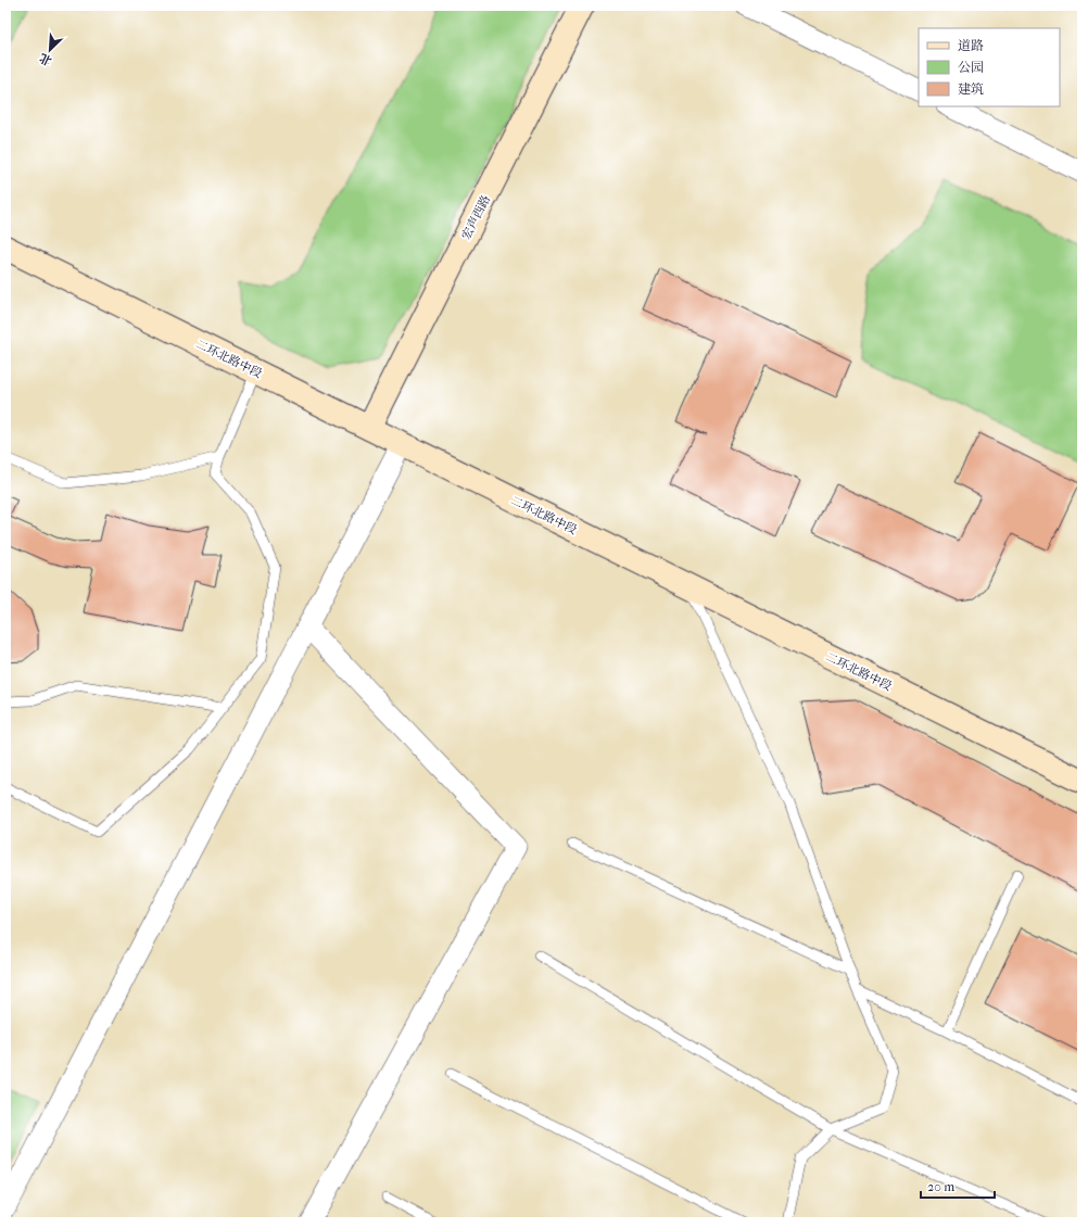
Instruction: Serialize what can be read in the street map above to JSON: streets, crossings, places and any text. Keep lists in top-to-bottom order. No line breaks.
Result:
{"streets":{"main road":["宏声西路","二环北路中段"]},"crossings":[["宏声西路","二环北路中段"]],"legend":["道路","公园","建筑"],"scale_bar":"20 m","north":"bottom left"}
